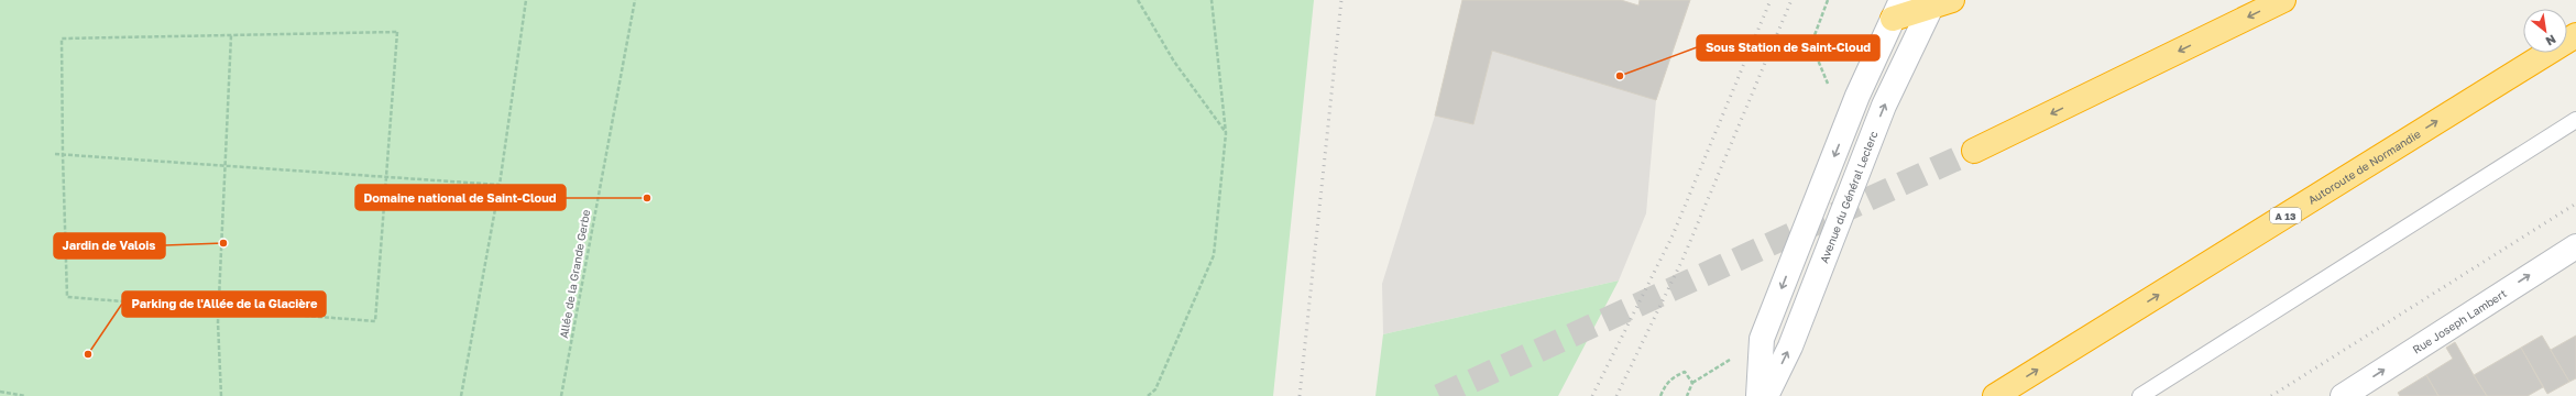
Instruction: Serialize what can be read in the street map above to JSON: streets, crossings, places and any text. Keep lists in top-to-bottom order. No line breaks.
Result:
{"streets":{"highway":["Autoroute de Normandie","A 13"],"main road":["Avenue du Général Leclerc","Rue Joseph Lambert"],"path":["Allée de la Grande Gerbe"]},"one_way":["Rue Joseph Lambert"],"places":["Sous Station de Saint-Cloud","Domaine national de Saint-Cloud","Jardin de Valois","Parking de l'Allée de la Glacière"],"north":"bottom right"}
